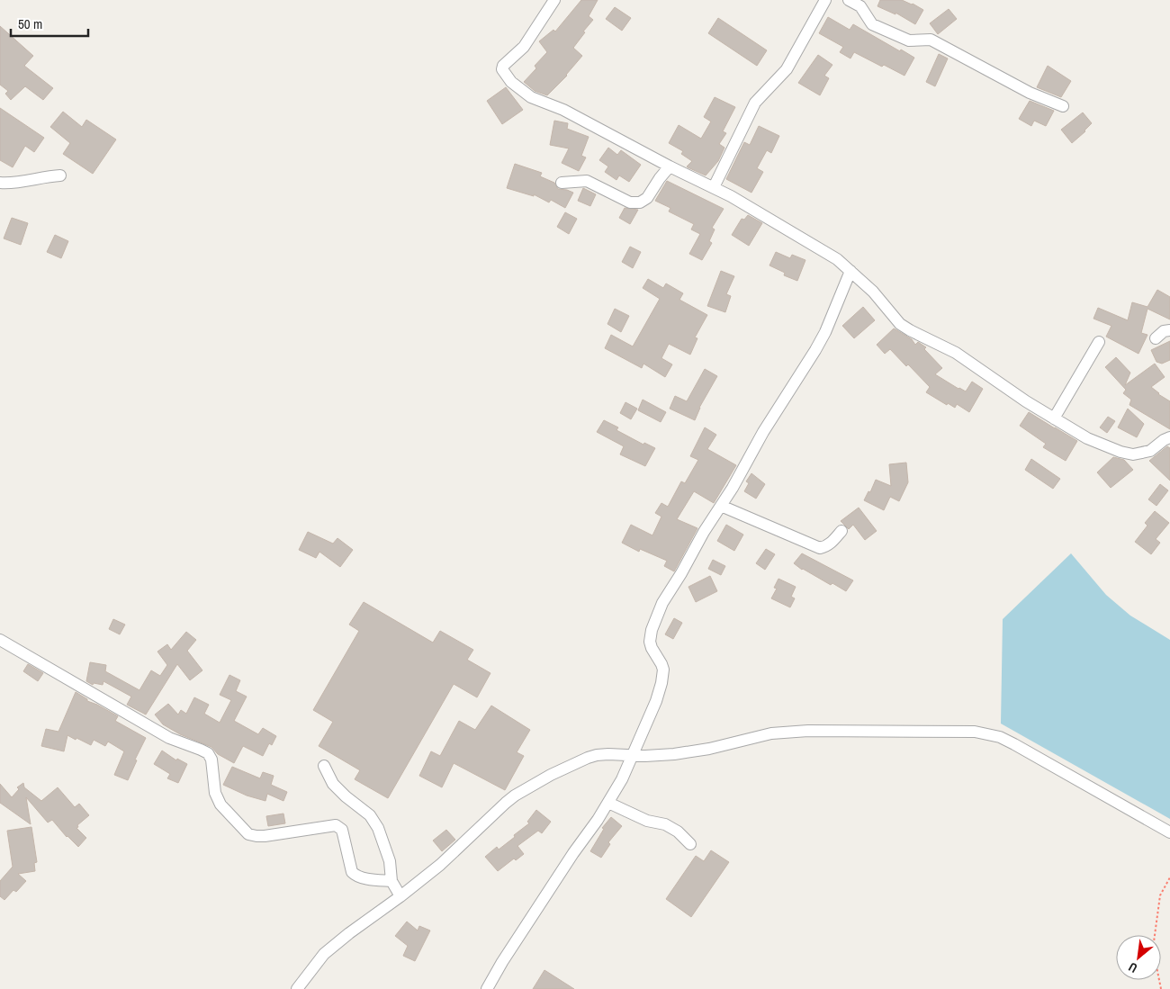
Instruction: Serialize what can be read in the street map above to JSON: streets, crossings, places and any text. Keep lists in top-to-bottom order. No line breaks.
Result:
{"scale_bar":"50 m","north":"bottom left"}
